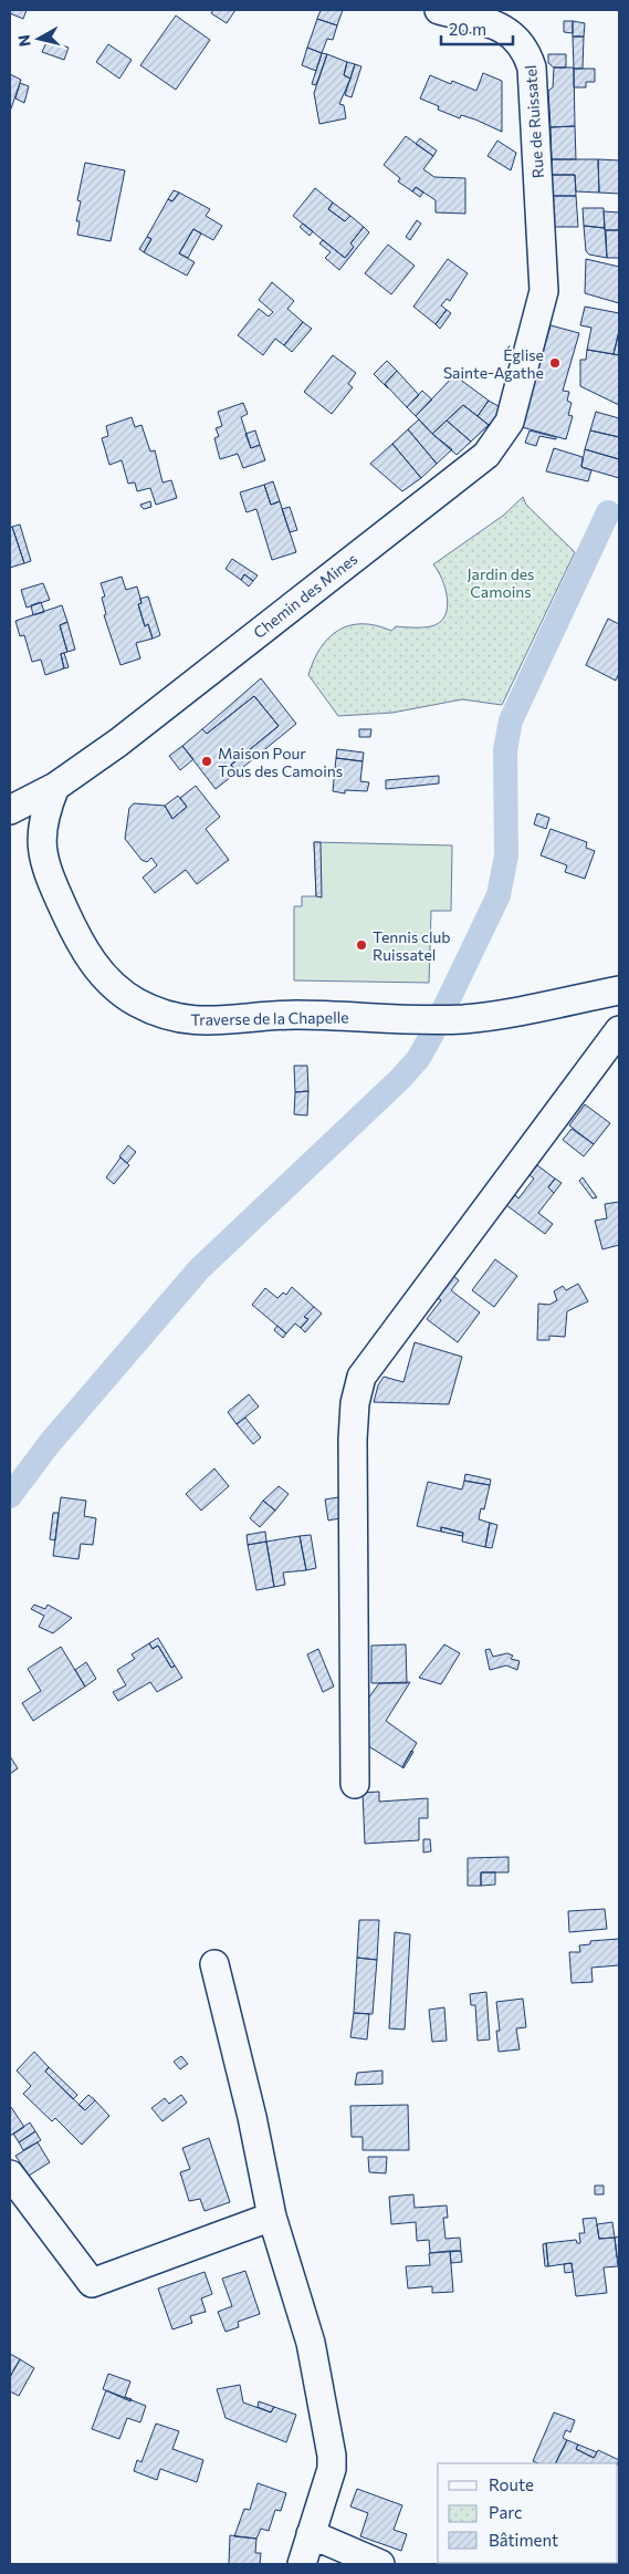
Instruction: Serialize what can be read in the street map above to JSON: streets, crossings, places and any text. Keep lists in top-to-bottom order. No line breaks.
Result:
{"streets":{"street":["Rue de Ruissatel","Chemin des Mines","Traverse de la Chapelle"]},"crossings":[["Rue de Ruissatel","Chemin des Mines"],["Chemin des Mines","Traverse de la Chapelle"]],"parks":["Jardin des Camoins"],"places":["Église Sainte-Agathe","Maison Pour Tous des Camoins","Tennis club Ruissatel"],"legend":["Route","Parc","Bâtiment"],"scale_bar":"20 m","north":"left"}
